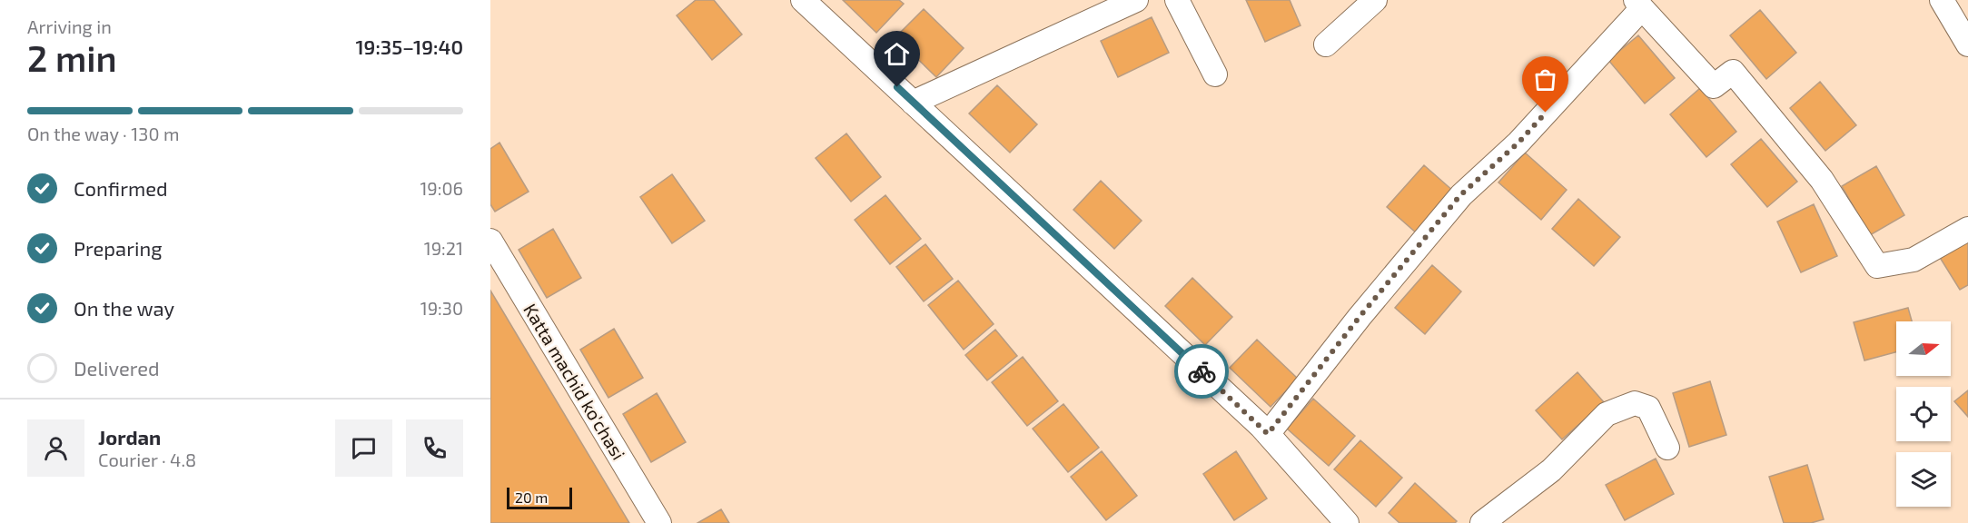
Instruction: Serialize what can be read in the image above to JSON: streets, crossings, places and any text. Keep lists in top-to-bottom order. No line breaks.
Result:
{"streets":{"street":["Katta machid ko'chasi"]},"scale_bar":"20 m","north":"right","page":{"heading":["2 min","Arriving in","19:35–19:40"],"panel":["Jordan","Courier · 4.8"],"bar":"On the way · 130 m","list":[["Confirmed","19:06"],["Preparing","19:21"],["On the way","19:30"],"Delivered"],"scale":"20 m"}}
